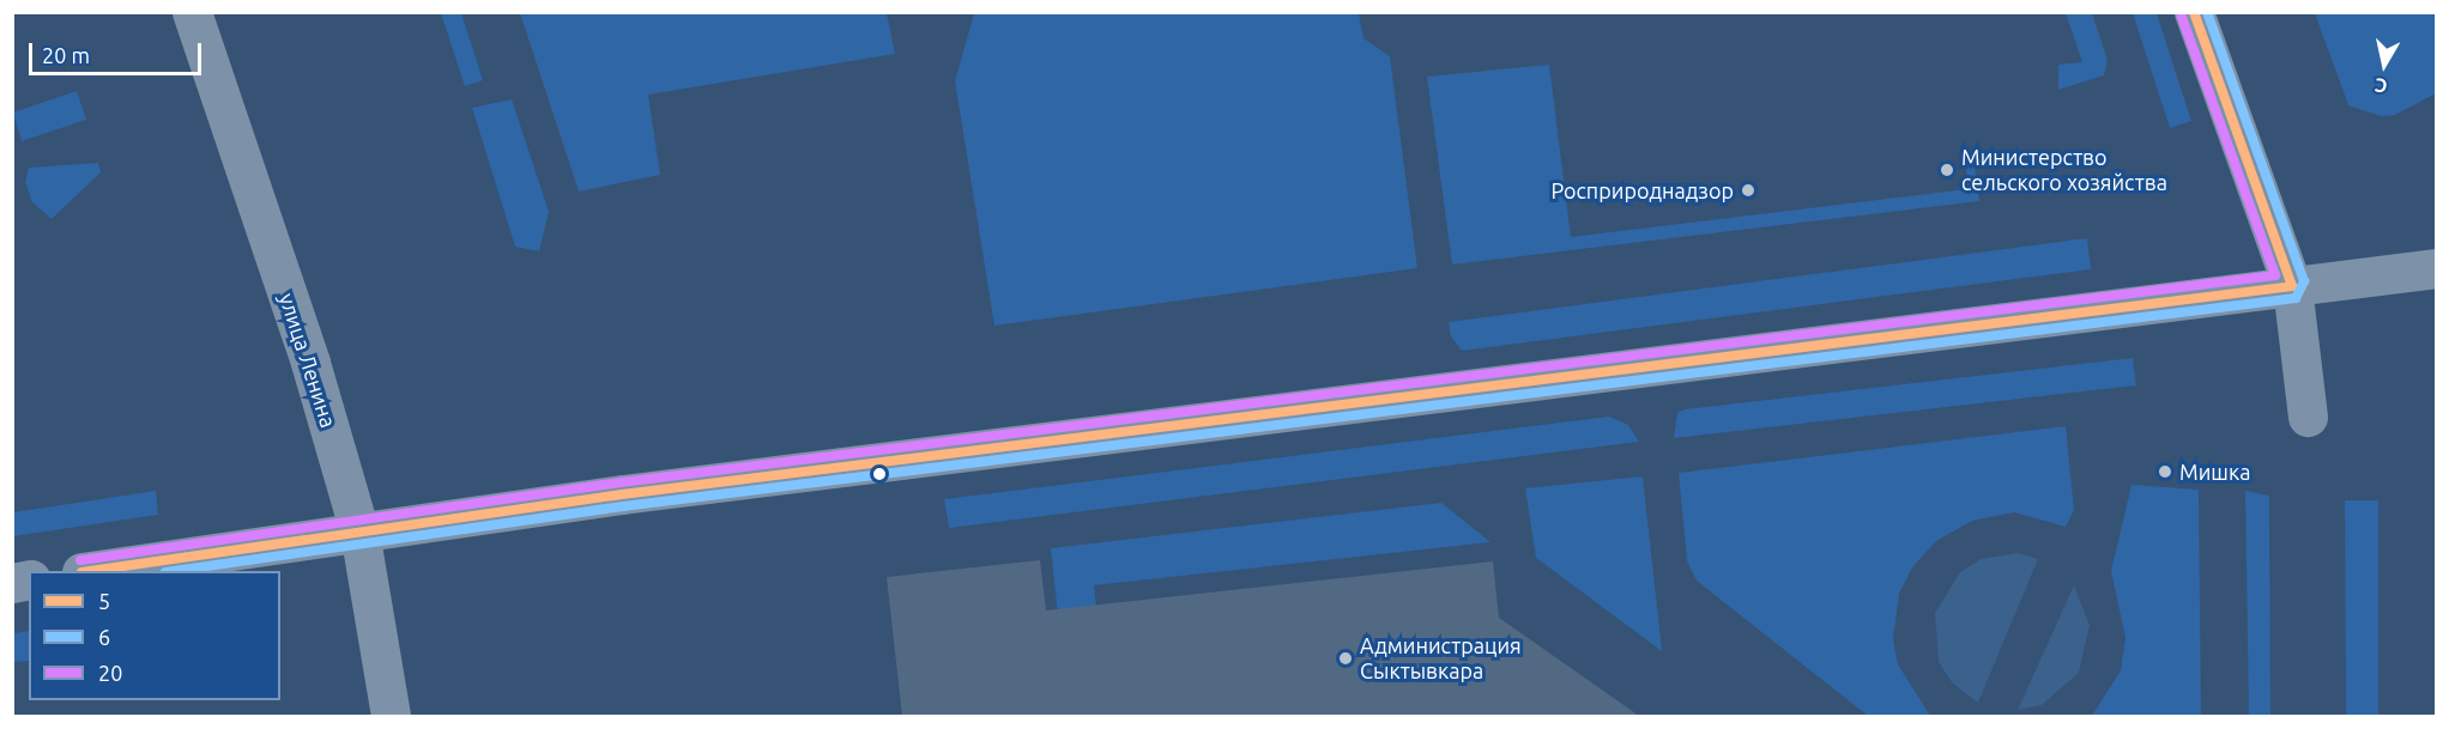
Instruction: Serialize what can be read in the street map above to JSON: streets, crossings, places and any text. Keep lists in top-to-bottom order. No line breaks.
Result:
{"streets":{"street":["улица Ленина"]},"places":["Министерство сельского хозяйства","Росприроднадзор","Мишка","Администрация Сыктывкара"],"lines":["transit line 5","transit line 6","transit line 20"],"legend":["5","6","20"],"scale_bar":"20 m","north":"bottom"}
